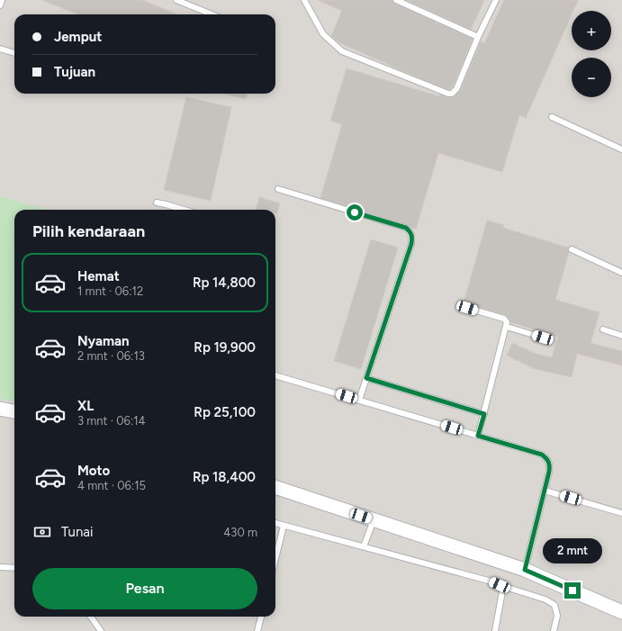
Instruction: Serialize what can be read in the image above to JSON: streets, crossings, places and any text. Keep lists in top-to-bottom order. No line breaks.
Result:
{"page":{"map_buttons":["+","−"],"banner":["Jemput","Tujuan"],"heading":"Pilih kendaraan","list":[{"name":"Hemat","note":"1 mnt · 06:12","value":"Rp 14,800"},{"name":"Nyaman","note":"2 mnt · 06:13","value":"Rp 19,900"},{"name":"XL","note":"3 mnt · 06:14","value":"Rp 25,100"},{"name":"Moto","note":"4 mnt · 06:15","value":"Rp 18,400"}],"pay":["Tunai","430 m"],"bubble":"2 mnt","buttons":"Pesan"}}
